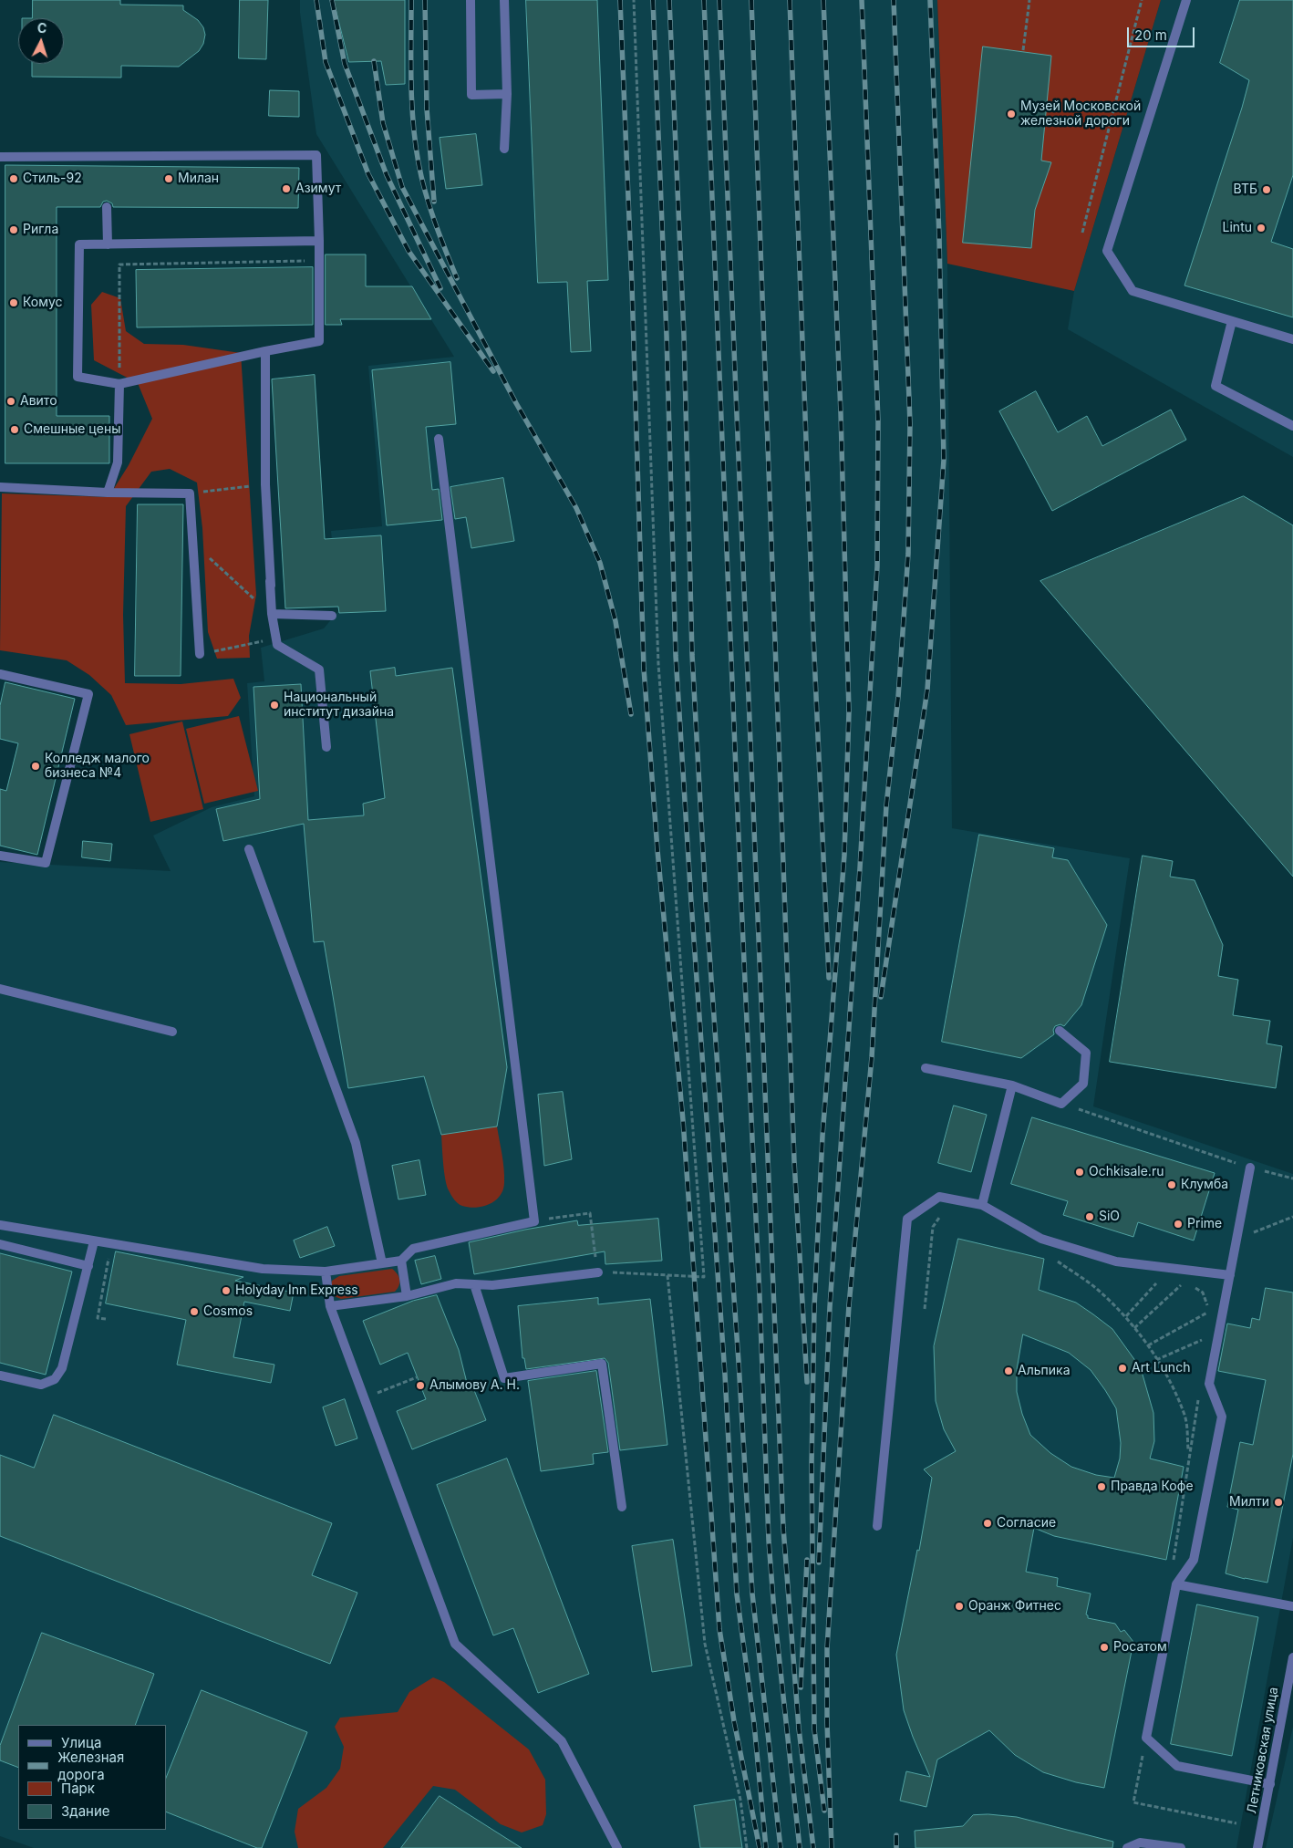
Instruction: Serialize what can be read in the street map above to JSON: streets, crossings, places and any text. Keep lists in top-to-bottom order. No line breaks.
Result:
{"streets":{"street":["Летниковская улица"]},"places":["Музей Московской железной дороги","Стиль-92","Милан","Азимут","ВТБ","Lintu","Ригла","Комус","Авито","Смешные цены","Национальный институт дизайна","Колледж малого бизнеса №4","Ochkisale.ru","Клумба","SiO","Prime","Holyday Inn Express","Cosmos","Art Lunch","Альпика","Алымову А. Н.","Правда Кофе","Милти","Согласие","Оранж Фитнес","Росатом"],"legend":["Улица","Железная дорога","Парк","Здание"],"scale_bar":"20 m","north":"top"}
